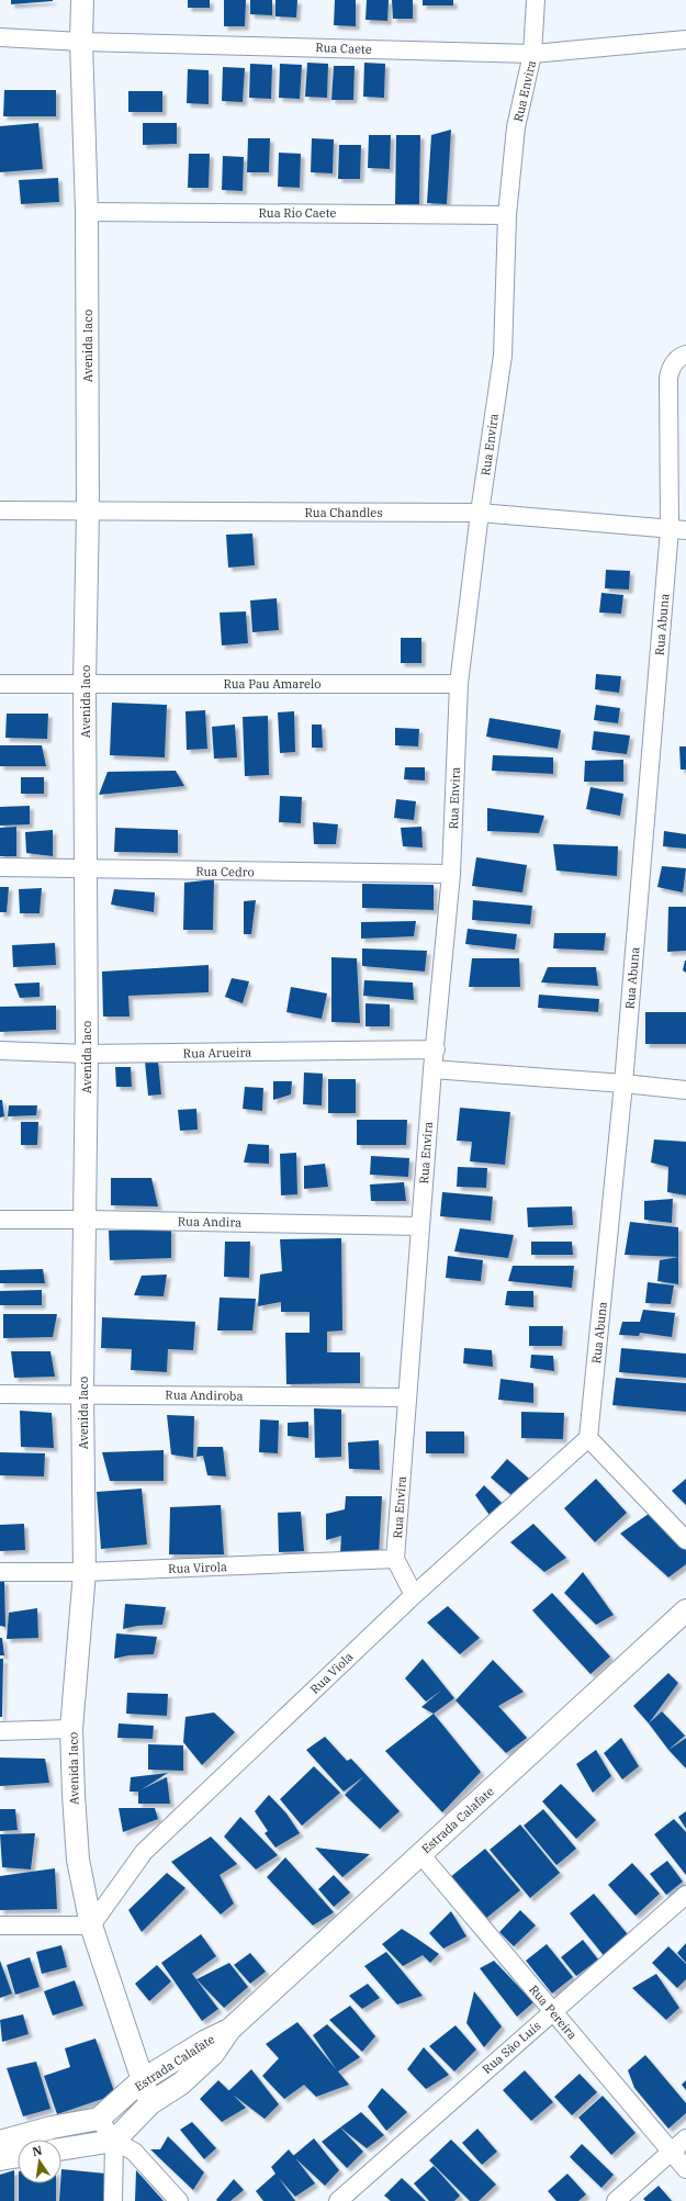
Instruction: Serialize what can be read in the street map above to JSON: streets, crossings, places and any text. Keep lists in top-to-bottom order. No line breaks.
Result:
{"streets":{"street":["Rua Caete","Rua Envira","Rua Rio Caete","Avenida Iaco","Rua Chandles","Rua Abuna","Rua Pau Amarelo","Rua Cedro","Rua Arueira","Rua Andira","Rua Andiroba","Rua Virola","Rua Viola","Estrada Calafate","Rua Pereira","Rua São Luís"]},"crossings":[["Rua Caete","Rua Envira"],["Rua Caete","Avenida Iaco"],["Rua Envira","Rua Rio Caete"],["Rua Envira","Rua Chandles"],["Rua Envira","Rua Pau Amarelo"],["Rua Envira","Rua Cedro"],["Rua Envira","Rua Arueira"],["Rua Envira","Rua Andira"],["Rua Envira","Rua Andiroba"],["Rua Envira","Rua Virola"],["Rua Rio Caete","Avenida Iaco"],["Avenida Iaco","Rua Chandles"],["Avenida Iaco","Rua Pau Amarelo"],["Avenida Iaco","Rua Cedro"],["Avenida Iaco","Rua Arueira"],["Avenida Iaco","Rua Andira"],["Avenida Iaco","Rua Andiroba"],["Avenida Iaco","Rua Virola"],["Avenida Iaco","Rua Viola"],["Avenida Iaco","Estrada Calafate"],["Rua Chandles","Rua Abuna"],["Rua Abuna","Rua Viola"],["Estrada Calafate","Rua Pereira"],["Rua Pereira","Rua São Luís"]],"north":"top"}
